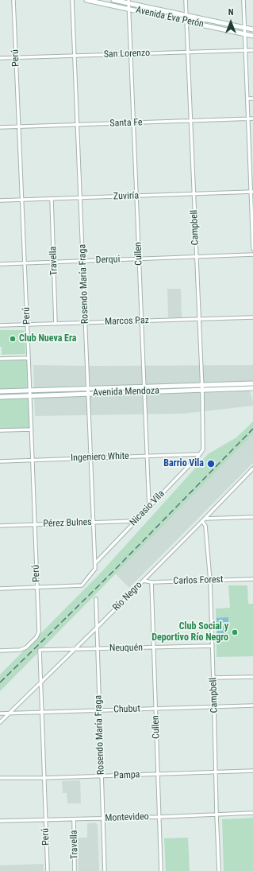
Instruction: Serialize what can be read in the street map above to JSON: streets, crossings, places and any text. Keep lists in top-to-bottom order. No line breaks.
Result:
{"streets":{"main road":["Avenida Eva Perón","Avenida Mendoza"],"street":["San Lorenzo","Perú","Santa Fe","Zuviría","Campbell","Cullen","Derqui","Travella","Rosendo María Fraga","Marcos Paz","Ingeniero White","Nicasio Vila","Pérez Bulnes","Carlos Forest","Río Negro","Neuquén","Chubut","Pampa","Montevideo"]},"crossings":[["Avenida Eva Perón","Campbell"],["Avenida Eva Perón","Cullen"],["San Lorenzo","Perú"],["San Lorenzo","Campbell"],["San Lorenzo","Cullen"],["San Lorenzo","Rosendo María Fraga"],["Perú","Santa Fe"],["Perú","Zuviría"],["Perú","Derqui"],["Perú","Rosendo María Fraga"],["Perú","Marcos Paz"],["Perú","Avenida Mendoza"],["Perú","Ingeniero White"],["Perú","Pérez Bulnes"],["Perú","Río Negro"],["Perú","Neuquén"],["Perú","Chubut"],["Perú","Pampa"],["Perú","Montevideo"],["Santa Fe","Campbell"],["Santa Fe","Cullen"],["Santa Fe","Rosendo María Fraga"],["Zuviría","Campbell"],["Zuviría","Cullen"],["Zuviría","Travella"],["Zuviría","Rosendo María Fraga"],["Campbell","Derqui"],["Campbell","Marcos Paz"],["Campbell","Avenida Mendoza"],["Campbell","Ingeniero White"],["Campbell","Nicasio Vila"],["Campbell","Carlos Forest"],["Campbell","Río Negro"],["Campbell","Neuquén"],["Campbell","Chubut"],["Campbell","Pampa"],["Campbell","Montevideo"],["Cullen","Derqui"],["Cullen","Marcos Paz"],["Cullen","Avenida Mendoza"],["Cullen","Ingeniero White"],["Cullen","Nicasio Vila"],["Cullen","Carlos Forest"],["Cullen","Neuquén"],["Cullen","Chubut"],["Cullen","Pampa"],["Cullen","Montevideo"],["Derqui","Travella"],["Derqui","Rosendo María Fraga"],["Travella","Marcos Paz"],["Travella","Montevideo"],["Rosendo María Fraga","Marcos Paz"],["Rosendo María Fraga","Avenida Mendoza"],["Rosendo María Fraga","Ingeniero White"],["Rosendo María Fraga","Nicasio Vila"],["Rosendo María Fraga","Pérez Bulnes"],["Rosendo María Fraga","Río Negro"],["Rosendo María Fraga","Neuquén"],["Rosendo María Fraga","Chubut"],["Rosendo María Fraga","Pampa"],["Rosendo María Fraga","Montevideo"],["Ingeniero White","Nicasio Vila"],["Nicasio Vila","Pérez Bulnes"],["Carlos Forest","Río Negro"],["Río Negro","Neuquén"],["Río Negro","Chubut"]],"places":["Club Nueva Era","Barrio Vila","Club Social y Deportivo Río Negro"],"north":"top"}
